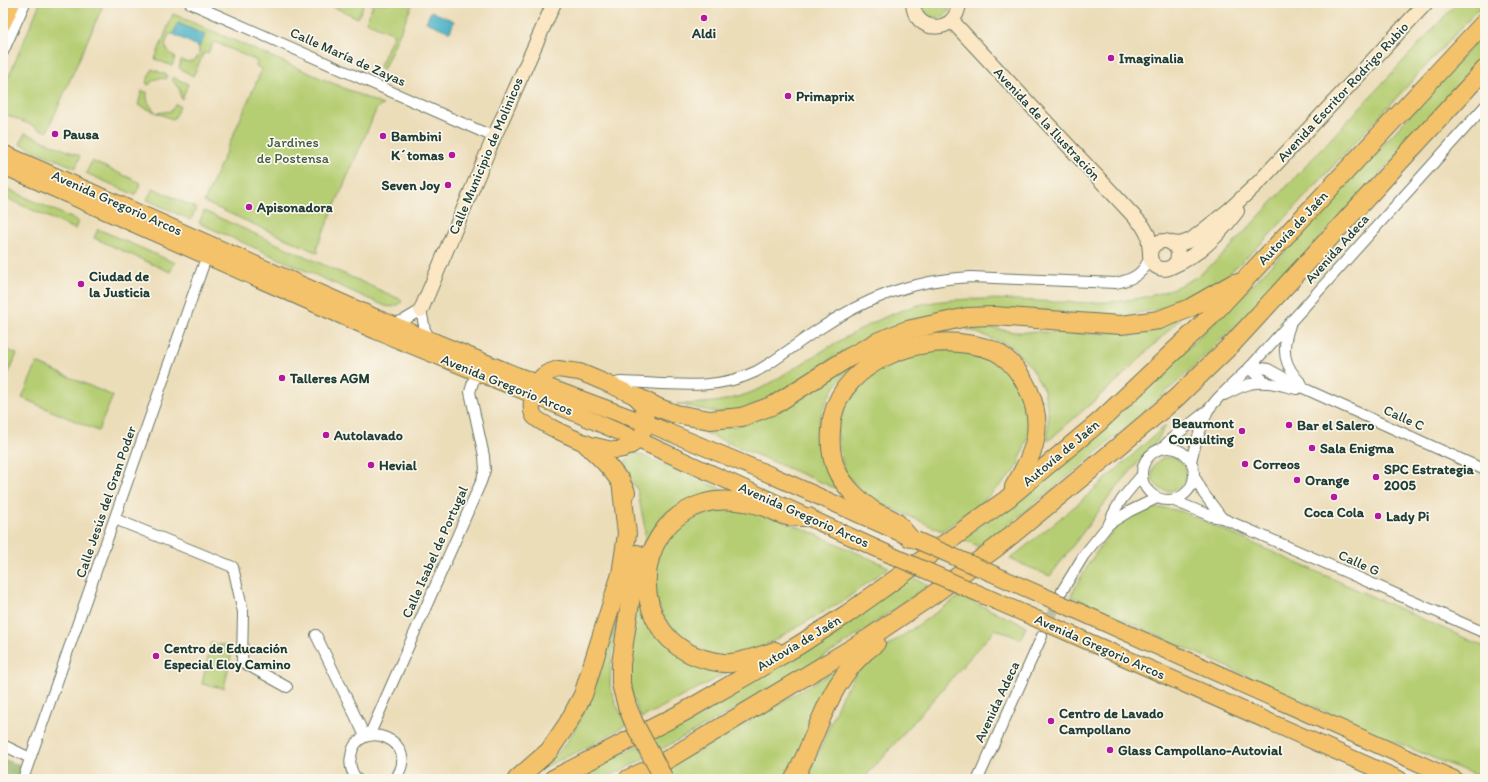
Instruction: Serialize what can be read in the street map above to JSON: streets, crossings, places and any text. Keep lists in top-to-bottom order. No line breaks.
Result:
{"streets":{"highway":["Autovía de Jaén"],"main road":["Avenida Gregorio Arcos"],"street":["Calle María de Zayas","Avenida Escritor Rodrigo Rubio","Avenida de la Ilustración","Calle Municipio de Molinicos","Avenida Adeca","Calle C","Calle Jesús del Gran Poder","Calle Isabel de Portugal","Calle G"]},"crossings":[["Calle María de Zayas","Calle Municipio de Molinicos"],["Avenida Escritor Rodrigo Rubio","Avenida de la Ilustración"],["Avenida Gregorio Arcos","Calle Jesús del Gran Poder"],["Avenida Gregorio Arcos","Calle Isabel de Portugal"],["Avenida Adeca","Calle C"],["Avenida Adeca","Calle G"]],"parks":["Jardines de Postensa"],"places":["Aldi","Imaginalia","Primaprix","Pausa","Bambini","K´tomas","Seven Joy","Apisonadora","Ciudad de la Justicia","Talleres AGM","Bar el Salero","Beaumont Consulting","Autolavado","Sala Enigma","Correos","Hevial","SPC Estrategia 2005","Orange","Coca Cola","Lady Pi","Centro de Educación Especial Eloy Camino","Centro de Lavado Campollano","Glass Campollano-Autovial"]}
